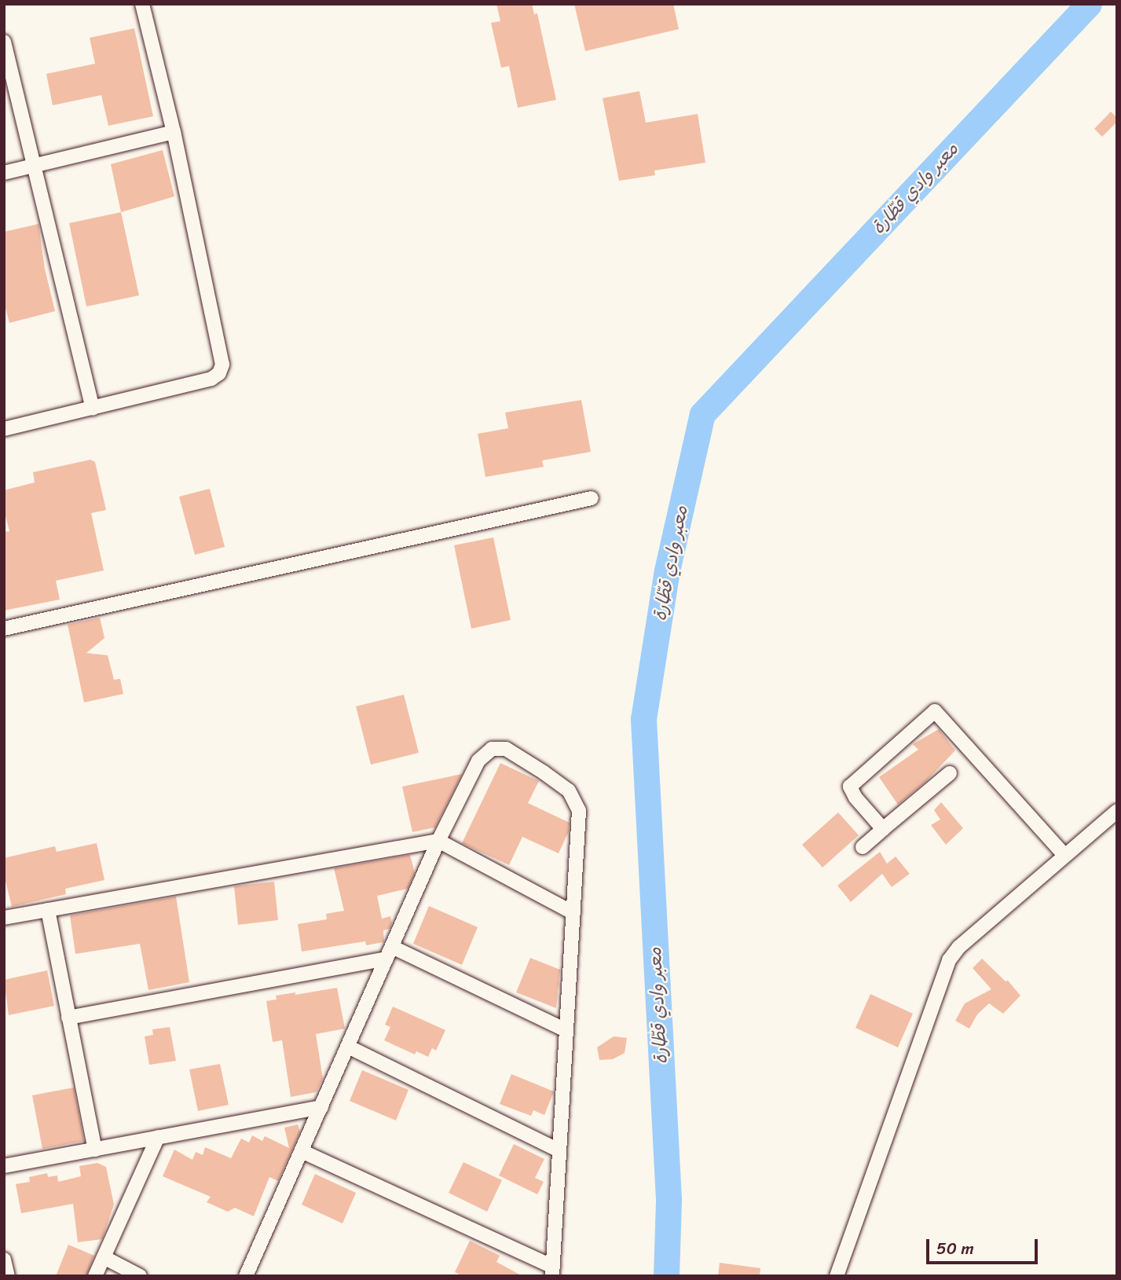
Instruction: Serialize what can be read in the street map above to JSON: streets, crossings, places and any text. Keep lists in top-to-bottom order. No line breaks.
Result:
{"water":["معبر وادي قطّارة"],"scale_bar":"50 m"}
